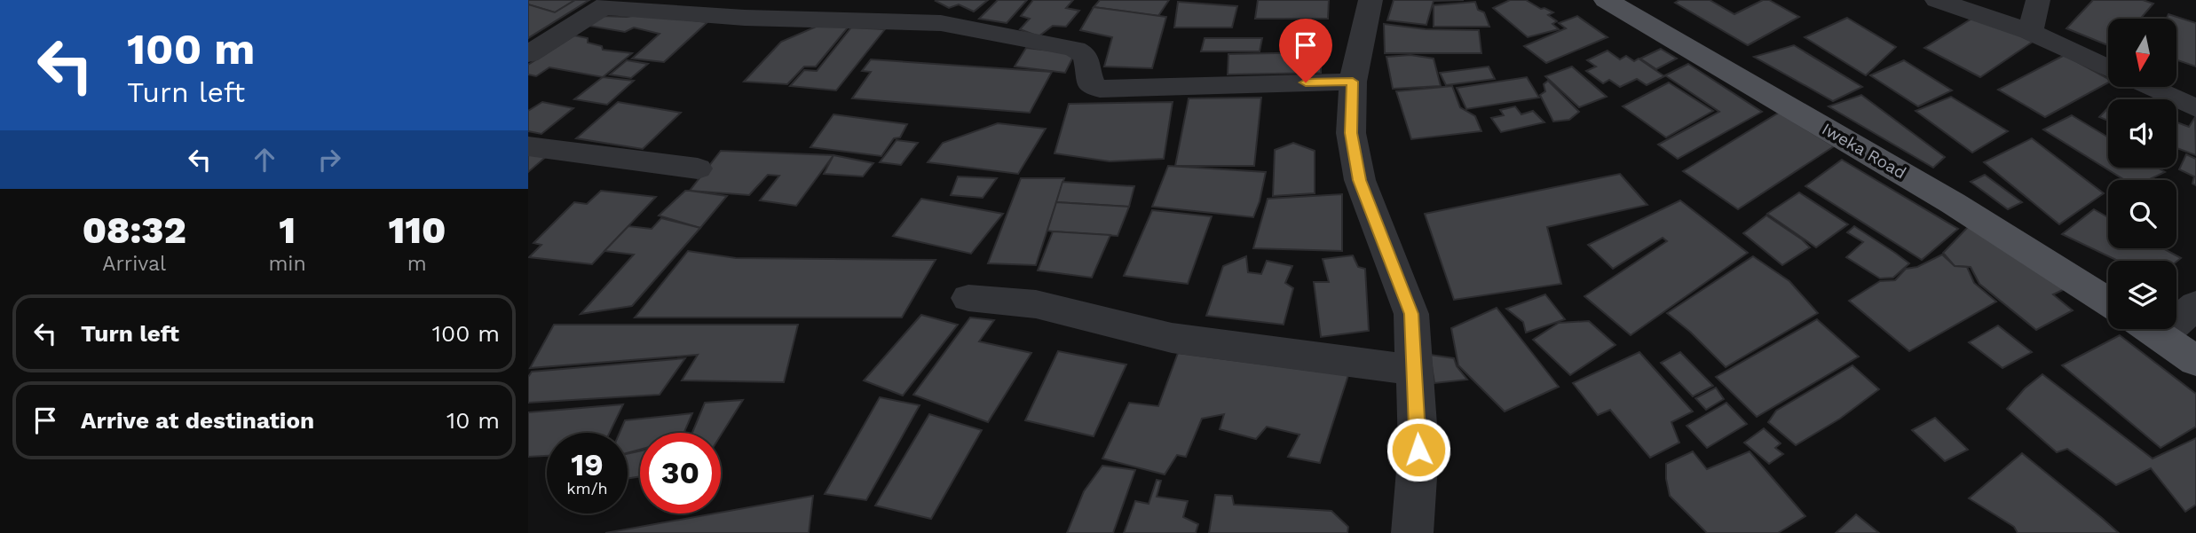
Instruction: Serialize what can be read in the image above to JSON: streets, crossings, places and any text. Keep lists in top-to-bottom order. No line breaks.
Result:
{"streets":{"main road":["Iweka Road"]},"north":"bottom","page":{"turn":["100 m","Turn left"],"eta":["08:32","Arrival","1","min","110","m"],"list":[{"name":"Turn left","value":"100 m"},{"name":"Arrive at destination","value":"10 m"}],"speed":"19 km/h","limit":"30"}}
